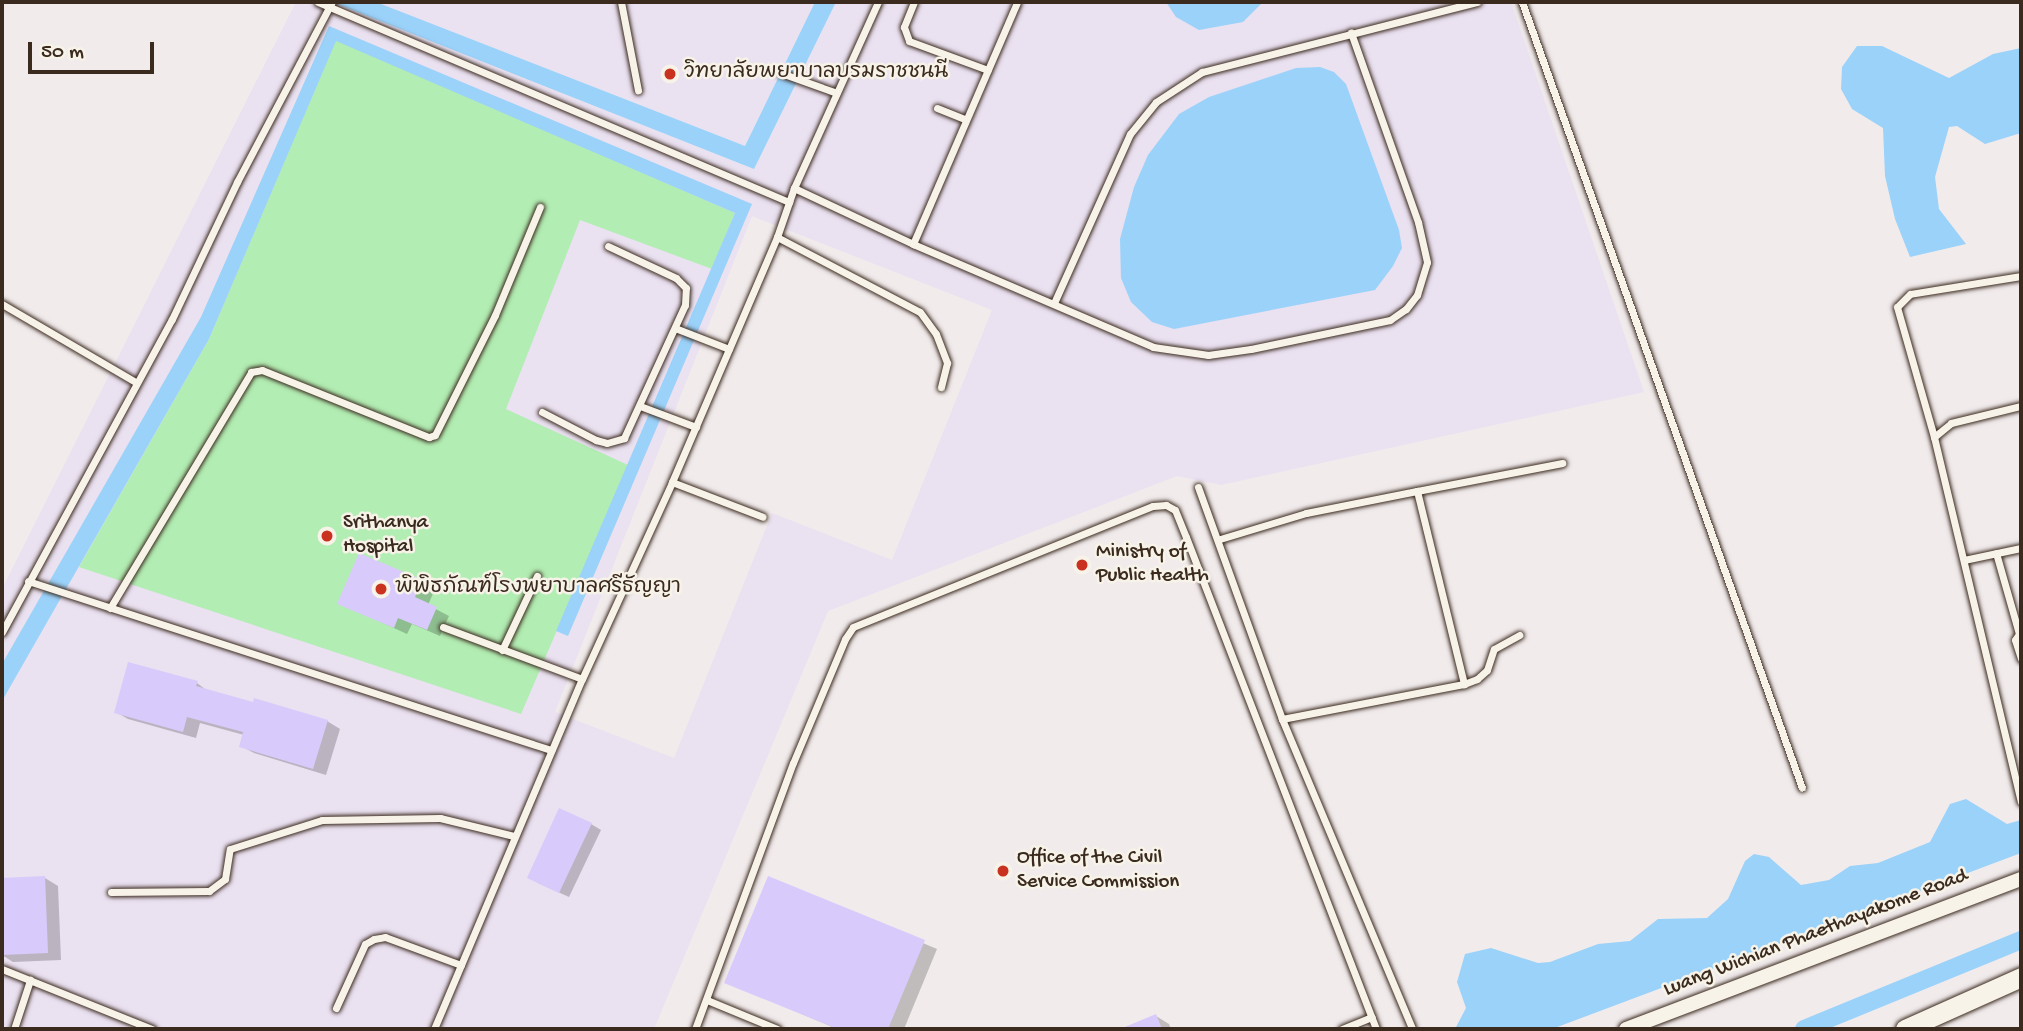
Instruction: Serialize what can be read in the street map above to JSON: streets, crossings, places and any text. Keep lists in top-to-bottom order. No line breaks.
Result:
{"streets":{"street":["Luang Wichian Phaethayakome Road"]},"places":["วิทยาลัยพยาบาลบรมราชชนนี","Srithanya Hospital","Ministry of Public Health","พิพิธภัณฑ์โรงพยาบาลศรีธัญญา","Office of the Civil Service Commission"],"scale_bar":"50 m"}
